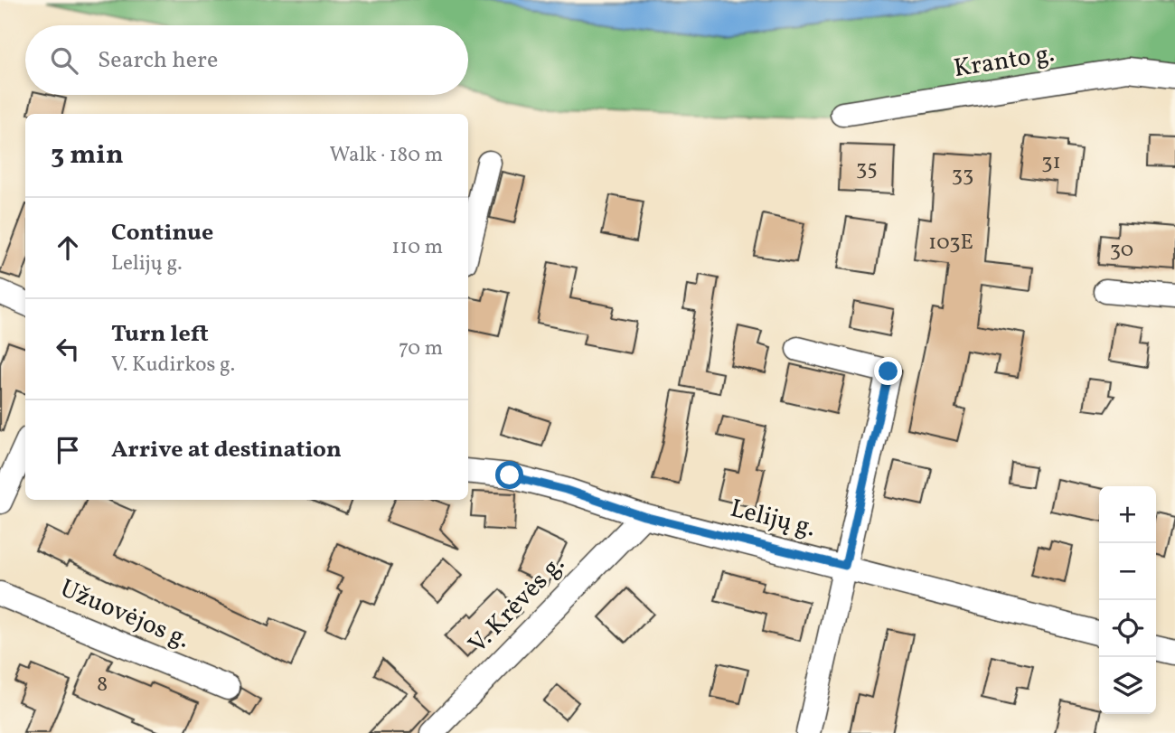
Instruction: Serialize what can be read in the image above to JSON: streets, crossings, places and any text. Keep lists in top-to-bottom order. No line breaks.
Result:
{"streets":{"street":["Kranto g.","Lelijų g.","V. Krėvės g.","Užuovėjos g."]},"crossings":[["Lelijų g.","V. Krėvės g."]],"house_numbers":["31","35","33","103E","30","8"],"page":{"search":"Search here","heading":["3 min","Walk · 180 m"],"list":[["Continue","Lelijų g.","110 m"],["Turn left","V. Kudirkos g.","70 m"],"Arrive at destination"],"map_buttons":["+","−"]}}
